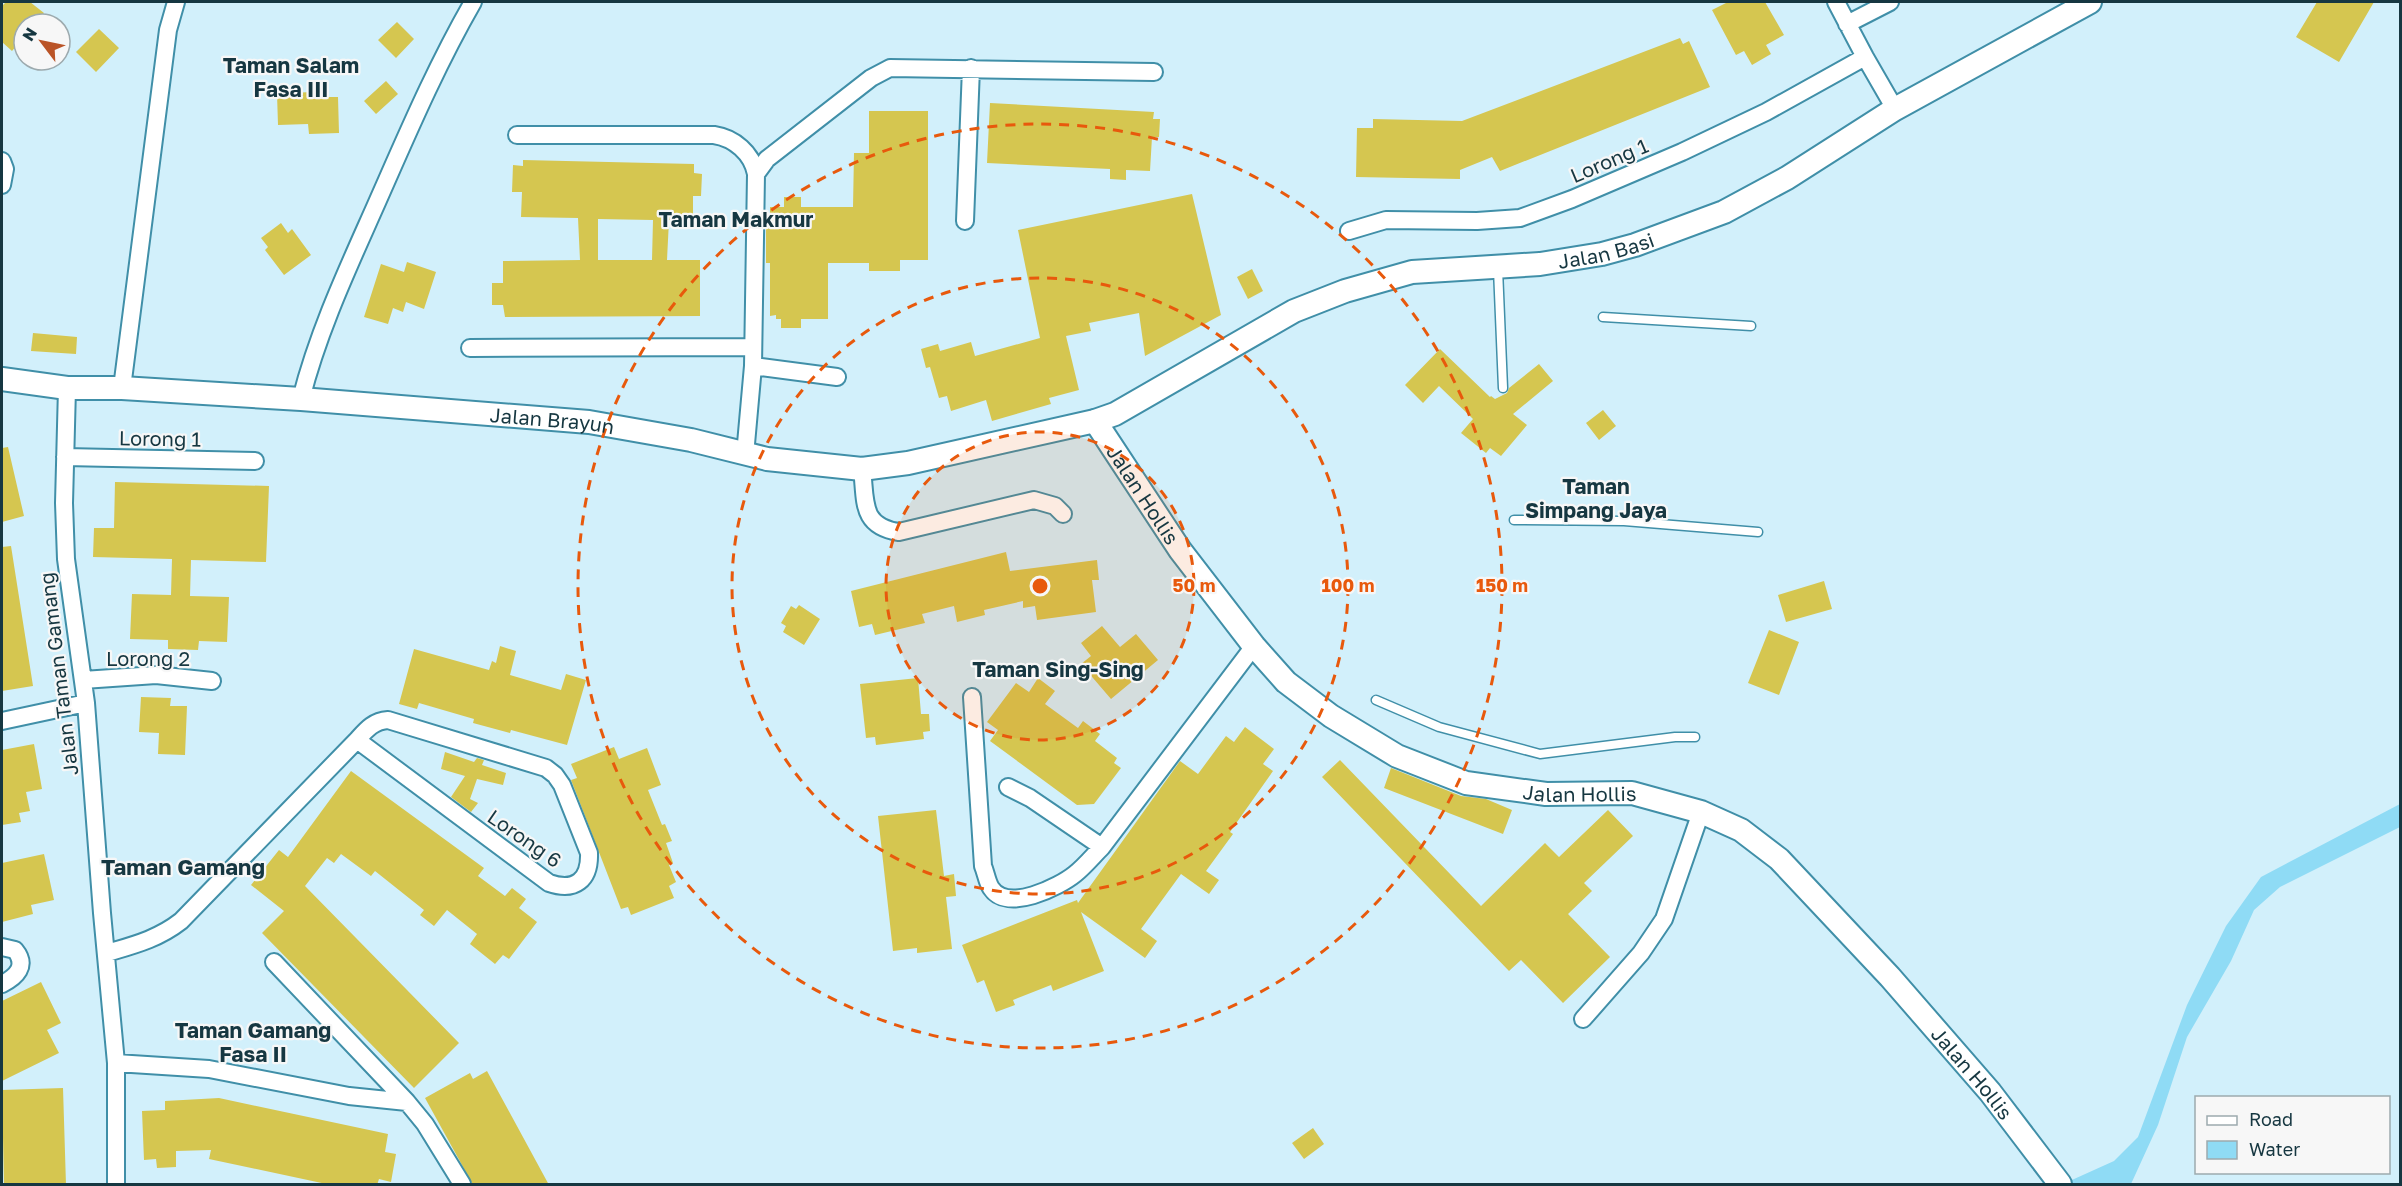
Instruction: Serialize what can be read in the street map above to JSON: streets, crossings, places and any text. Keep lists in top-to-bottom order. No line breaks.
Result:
{"streets":{"main road":["Jalan Basi","Jalan Brayun","Jalan Hollis"],"street":["Lorong 1","Lorong 2","Jalan Taman Gamang","Lorong 6"]},"crossings":[["Lorong 1","Jalan Taman Gamang"],["Jalan Basi","Jalan Brayun"],["Jalan Basi","Jalan Hollis"],["Jalan Brayun","Jalan Hollis"],["Jalan Brayun","Jalan Taman Gamang"],["Lorong 2","Jalan Taman Gamang"],["Jalan Taman Gamang","Lorong 6"]],"districts":["Taman Salam Fasa III","Taman Makmur","Taman Simpang Jaya","Taman Sing-Sing","Taman Gamang","Taman Gamang Fasa II"],"legend":["Road","Water"],"north":"top left","rings":["50 m","100 m","150 m"]}
